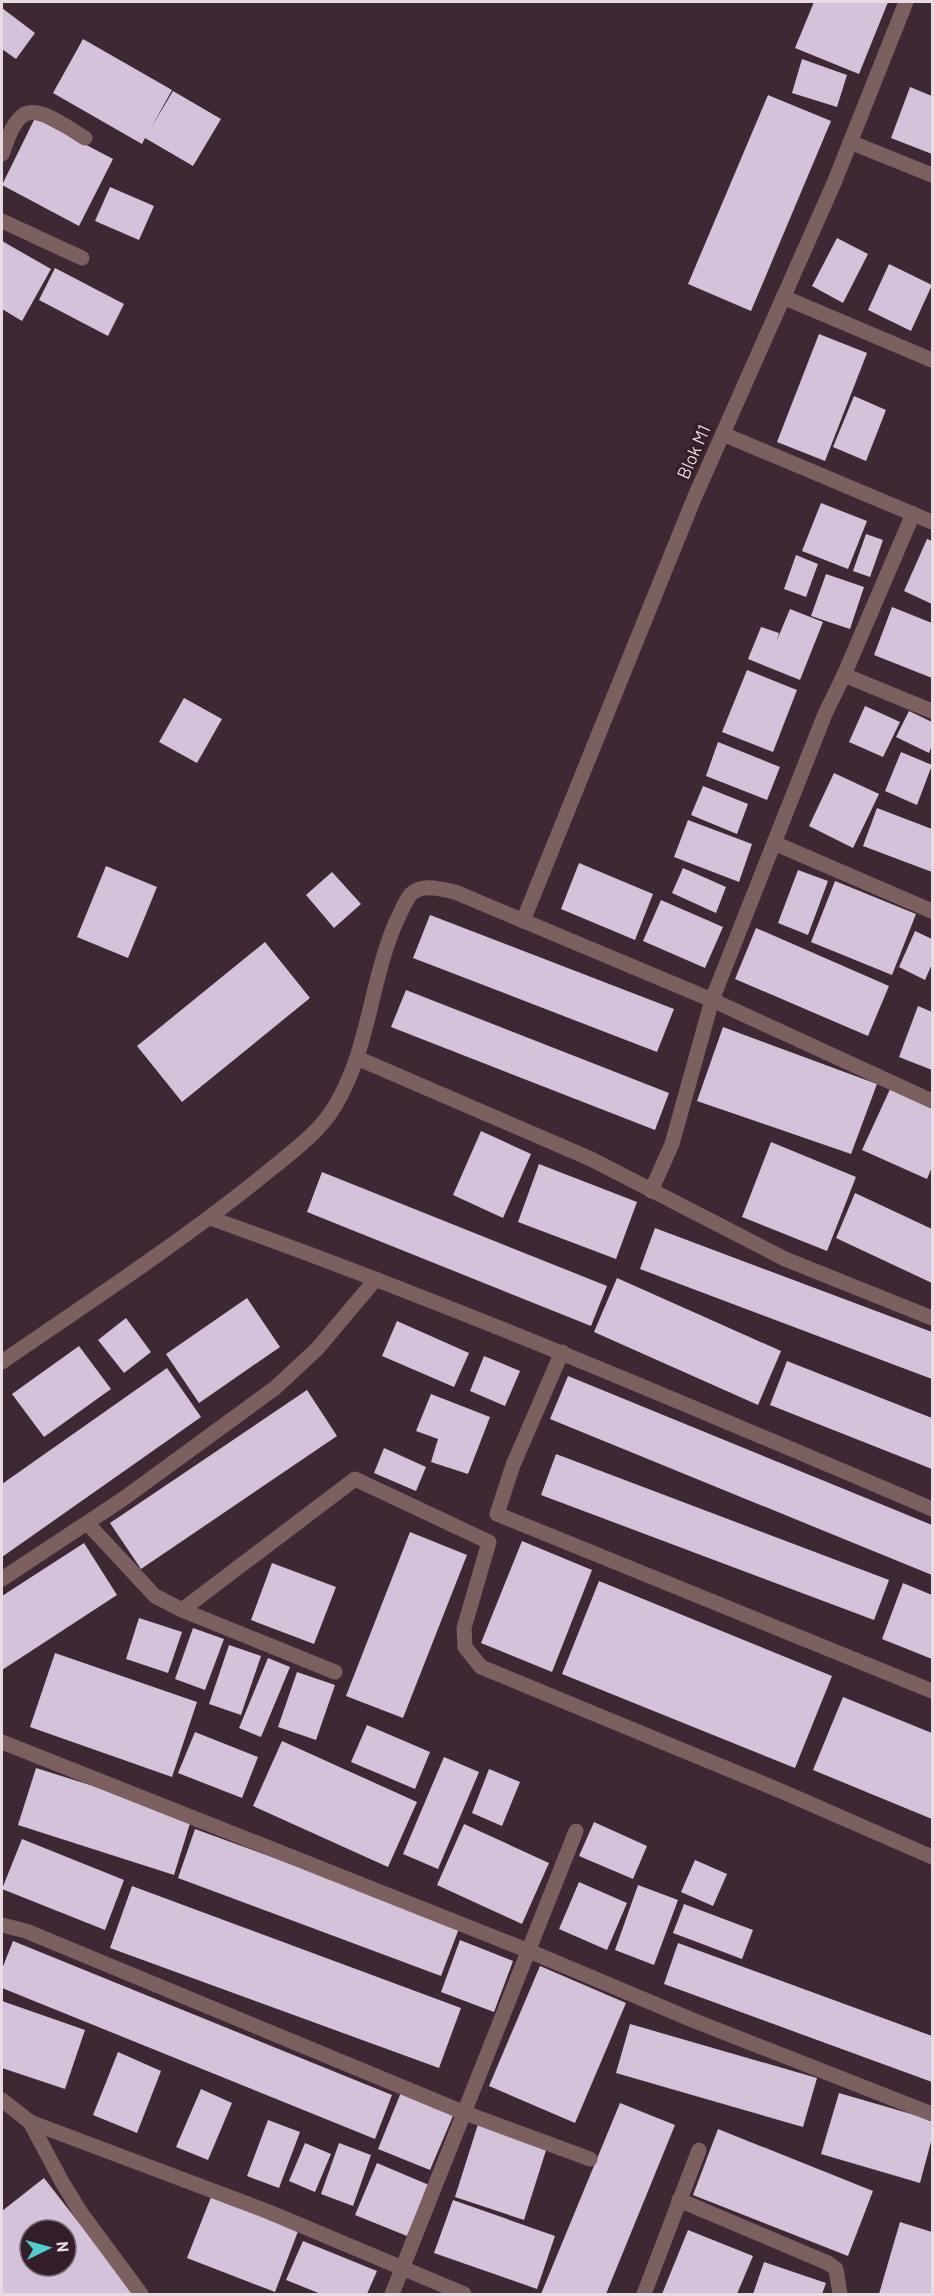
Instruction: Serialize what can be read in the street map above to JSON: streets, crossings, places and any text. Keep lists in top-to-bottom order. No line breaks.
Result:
{"streets":{"street":["Blok M1"]},"north":"right"}
